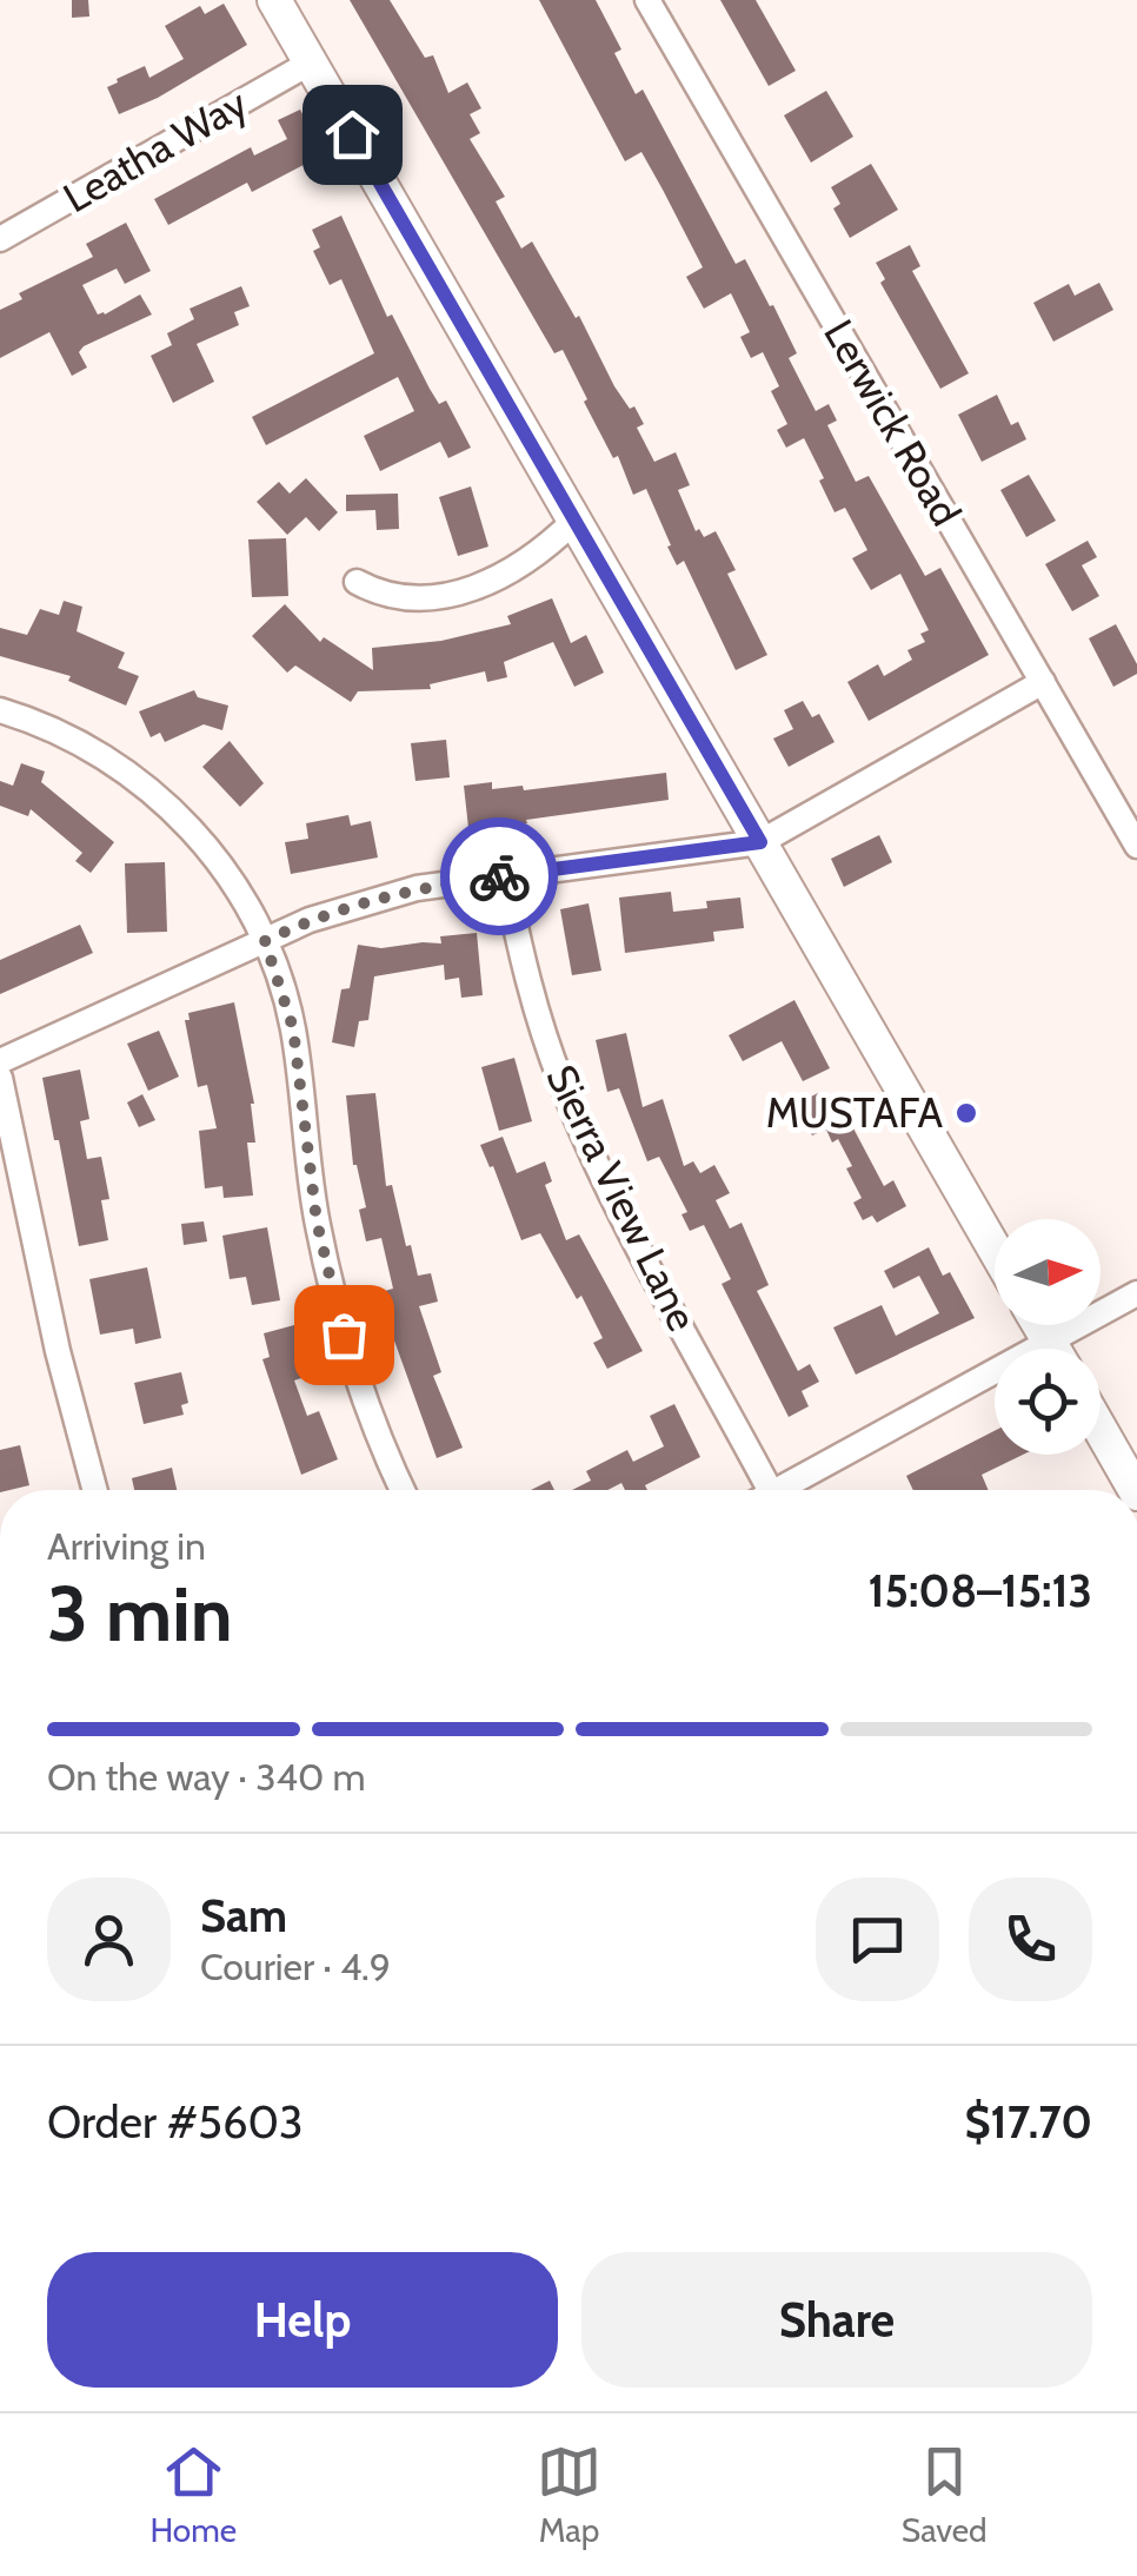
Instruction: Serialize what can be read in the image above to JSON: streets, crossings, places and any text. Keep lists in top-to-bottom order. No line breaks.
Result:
{"streets":{"street":["Leatha Way","Lerwick Road","Sierra View Lane"]},"places":["MUSTAFA"],"north":"right","page":{"heading":["3 min","Arriving in","15:08–15:13"],"panel":["Sam","Courier · 4.9","Order #5603","$17.70"],"bar":"On the way · 340 m","buttons":["Help","Share"],"tabs":["Home","Map","Saved"]}}
